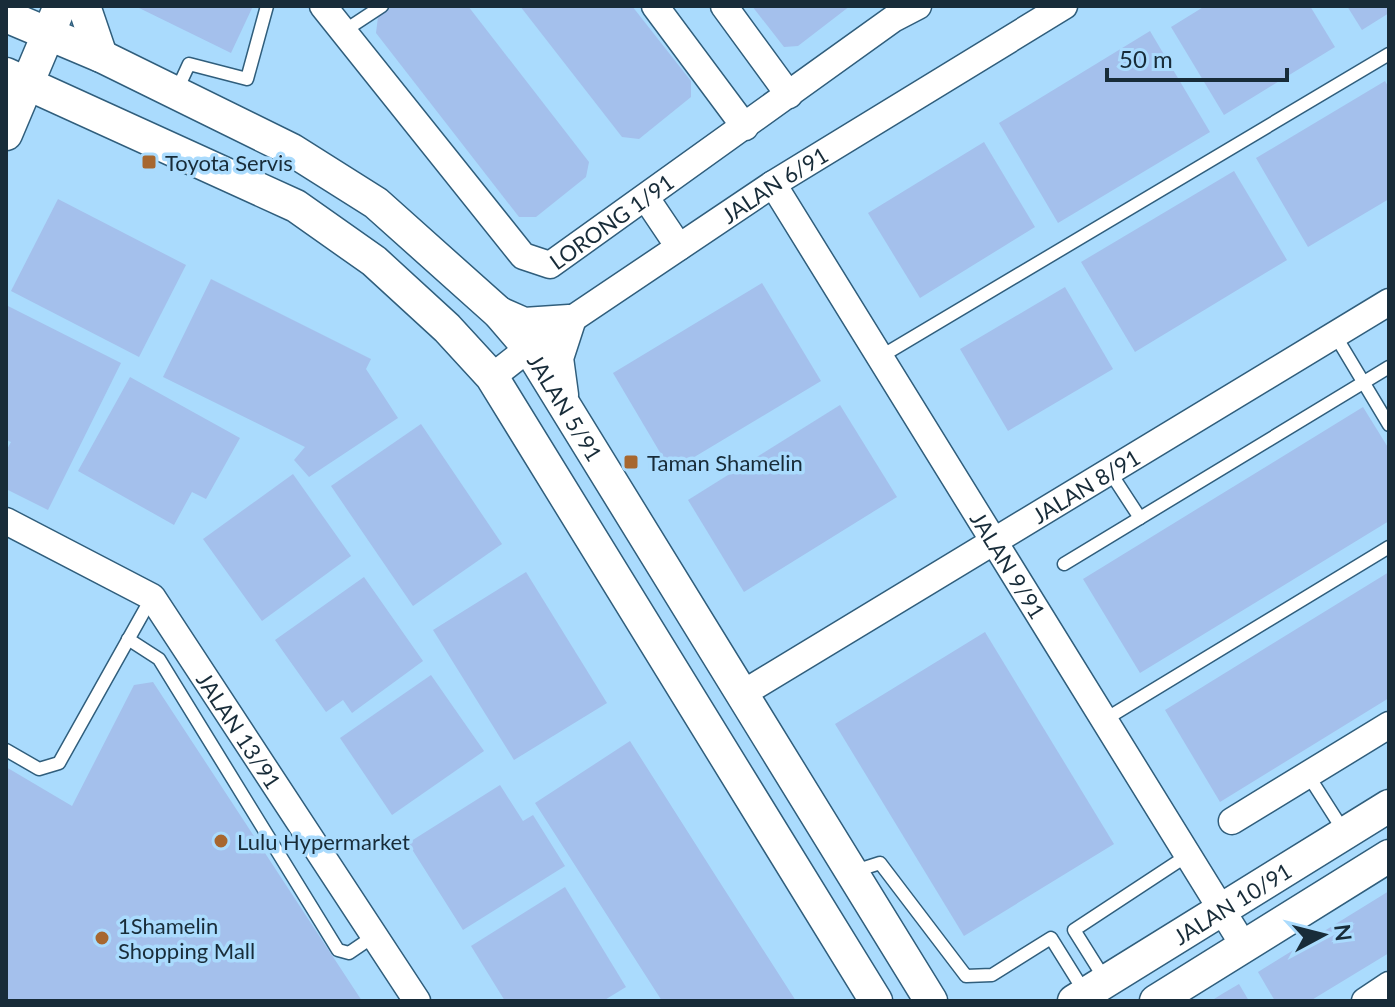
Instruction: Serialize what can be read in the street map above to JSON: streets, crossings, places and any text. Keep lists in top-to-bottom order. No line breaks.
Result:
{"streets":{"street":["JALAN 6/91","LORONG 1/91","JALAN 5/91","JALAN 8/91","JALAN 9/91","JALAN 13/91","JALAN 10/91"]},"crossings":[["JALAN 6/91","JALAN 5/91"],["JALAN 6/91","JALAN 9/91"],["JALAN 5/91","JALAN 8/91"],["JALAN 8/91","JALAN 9/91"],["JALAN 9/91","JALAN 10/91"]],"places":{"transit":["Toyota Servis","Taman Shamelin"],"other":["Lulu Hypermarket","1Shamelin Shopping Mall"]},"scale_bar":"50 m","north":"right"}
